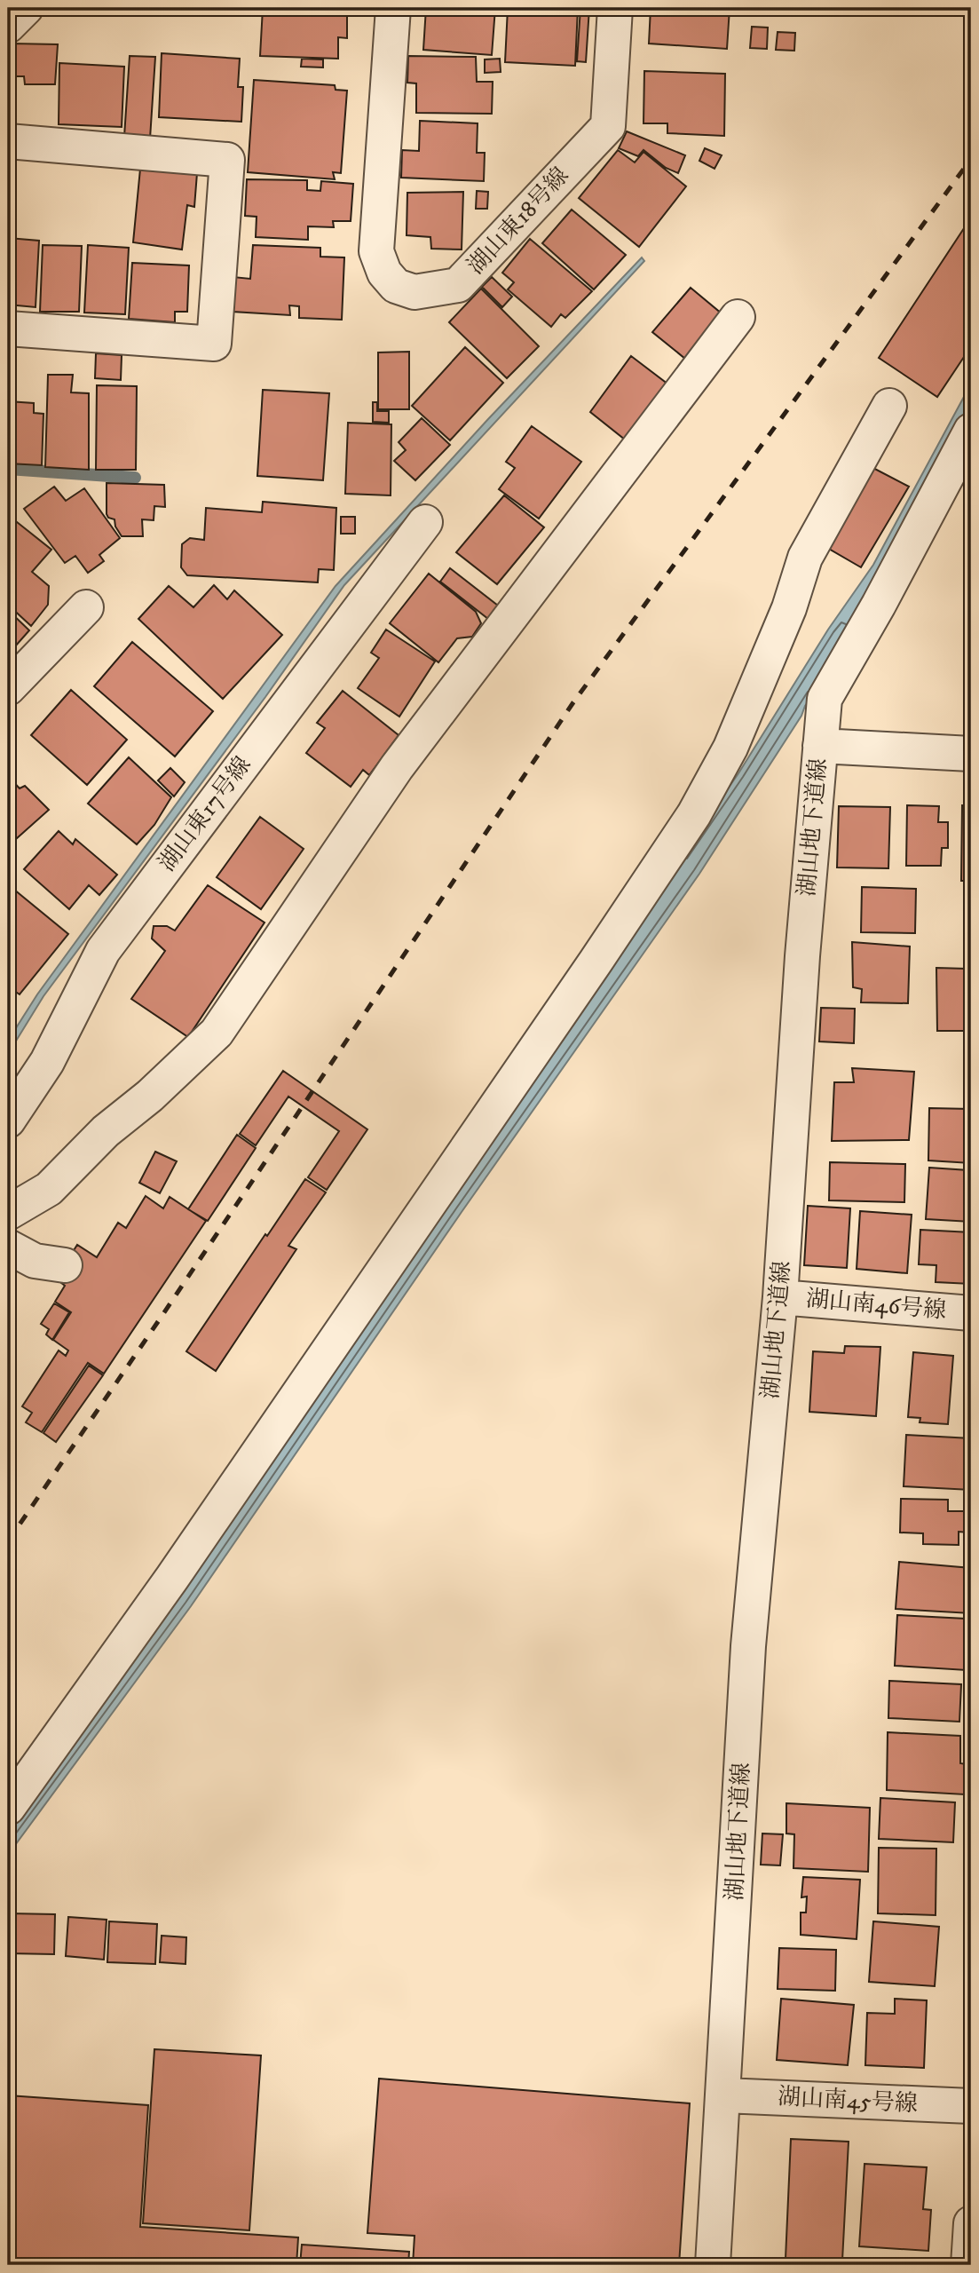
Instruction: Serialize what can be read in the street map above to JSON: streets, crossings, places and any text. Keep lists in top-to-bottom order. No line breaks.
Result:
{"streets":{"street":["湖山東18号線","湖山東17号線","湖山地下道線","湖山南46号線","湖山南45号線"]},"crossings":[["湖山地下道線","湖山南46号線"],["湖山地下道線","湖山南45号線"]]}
